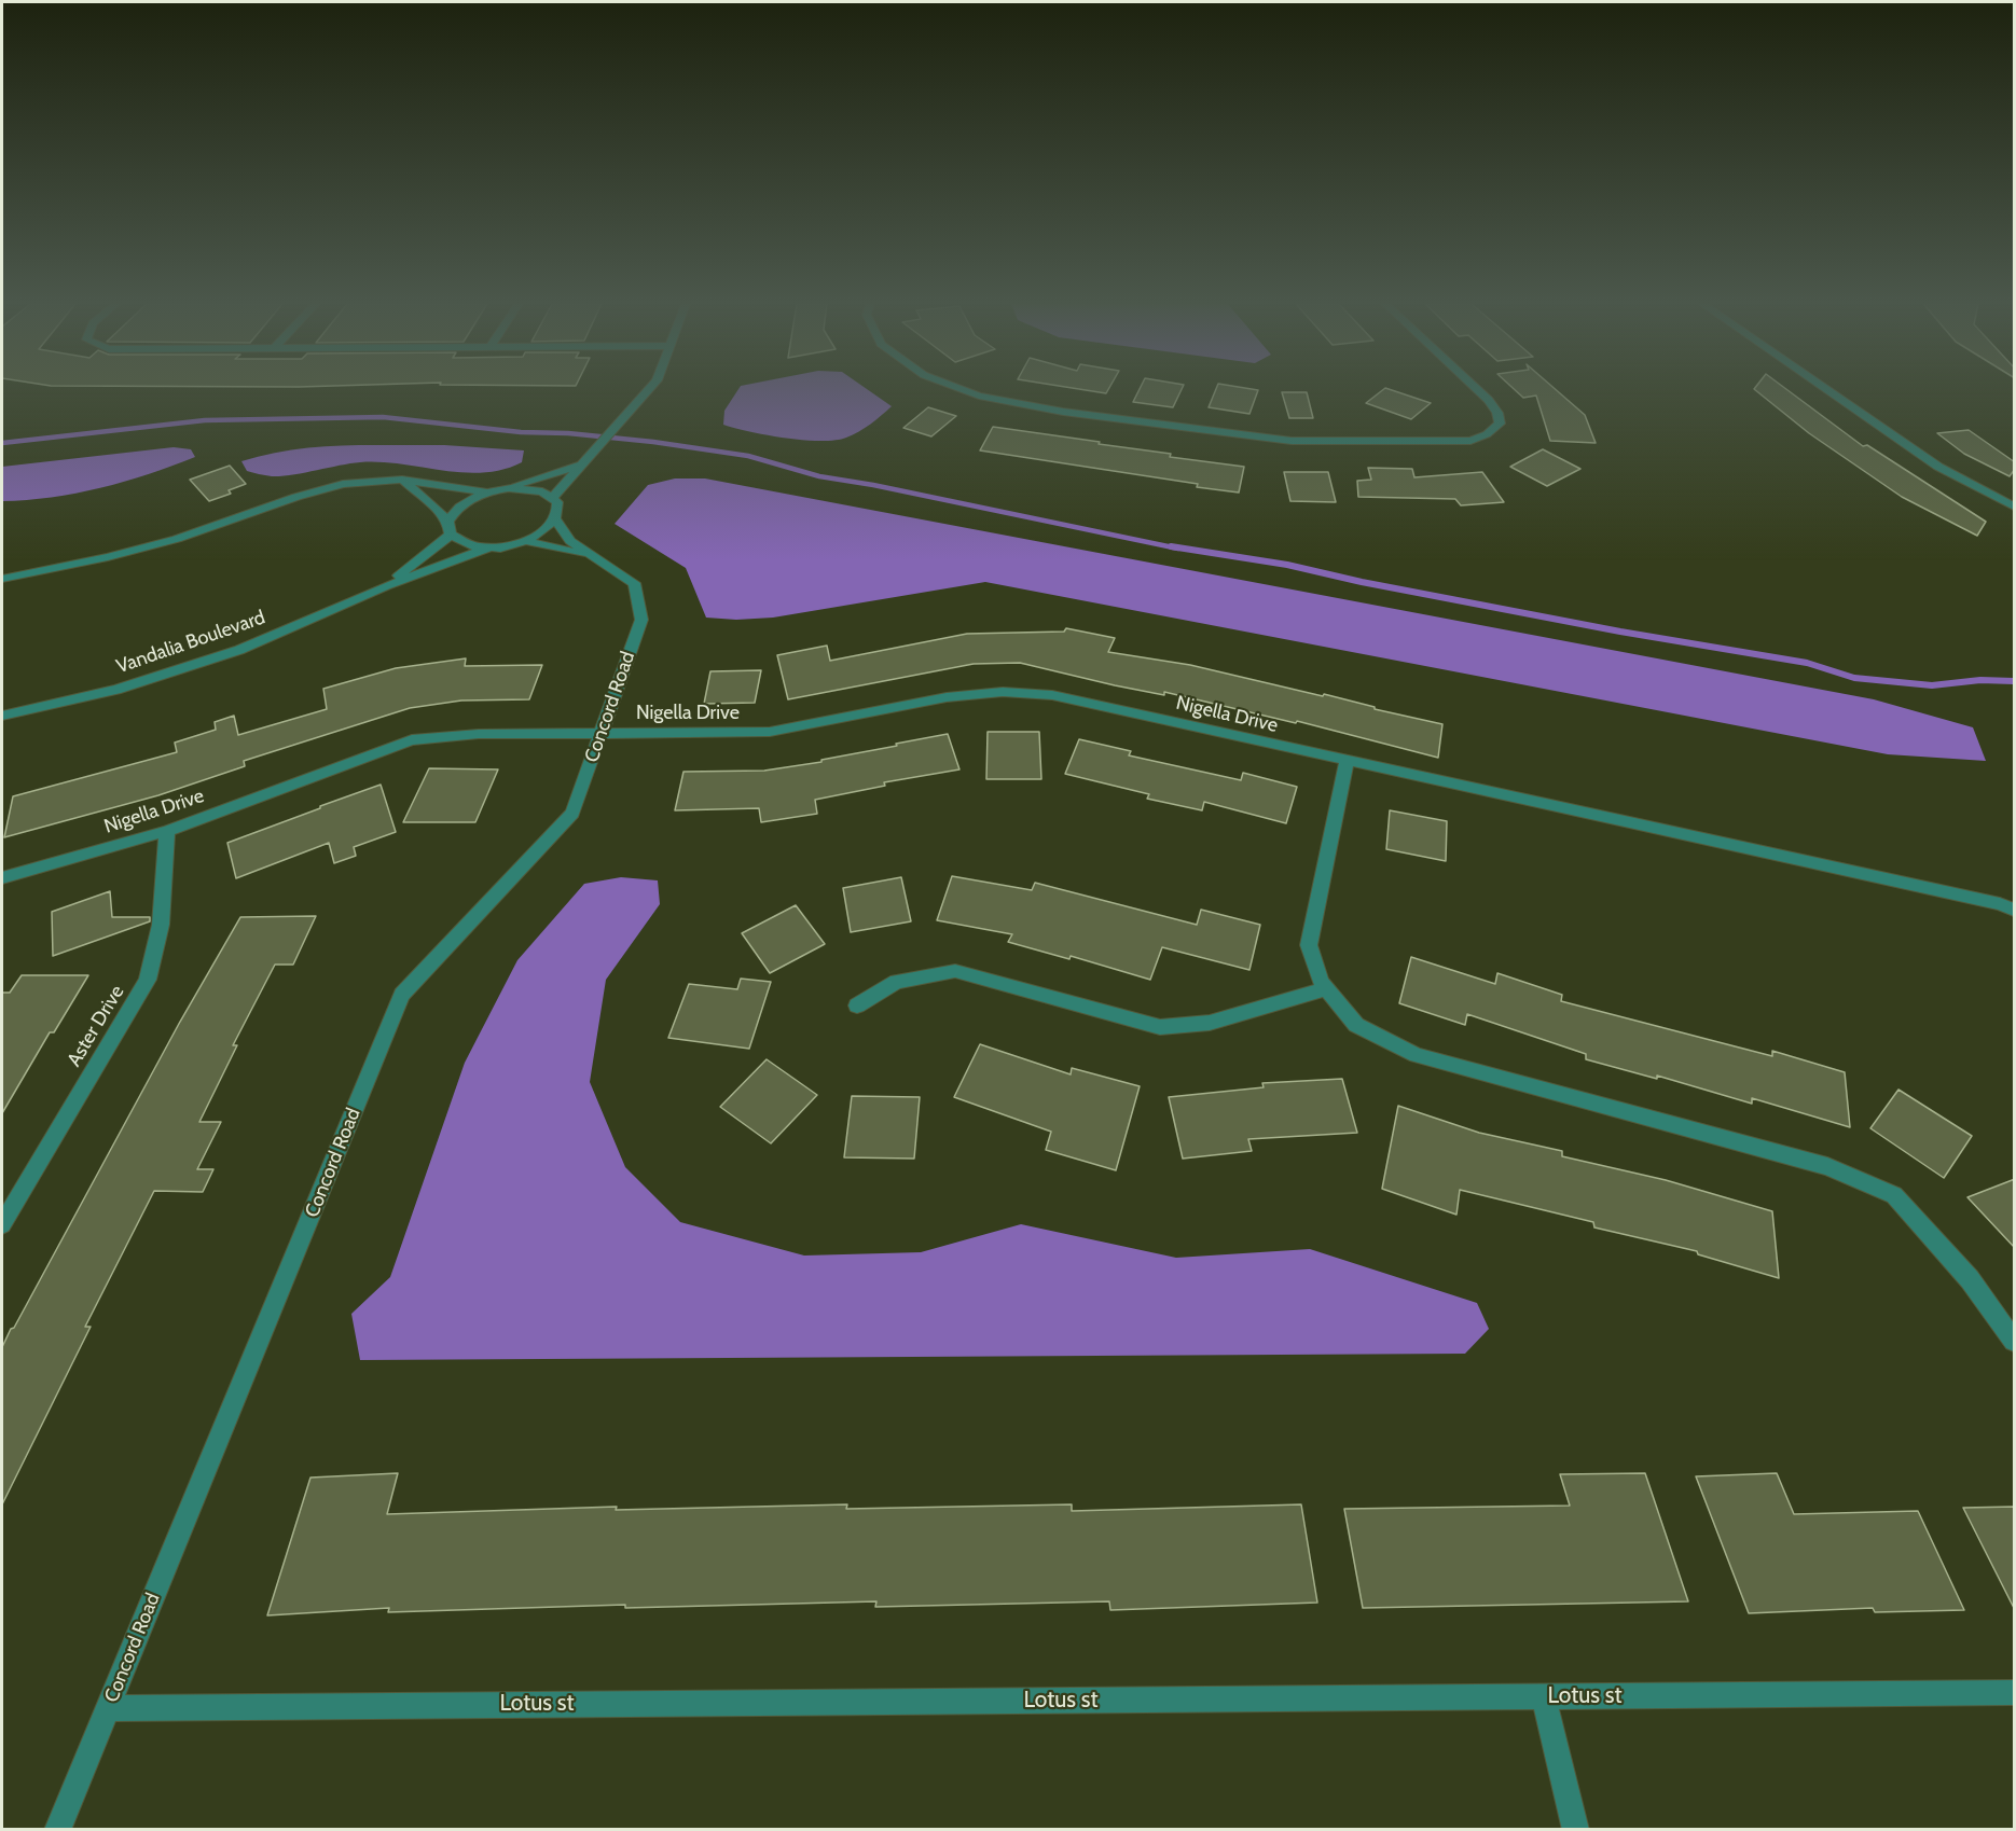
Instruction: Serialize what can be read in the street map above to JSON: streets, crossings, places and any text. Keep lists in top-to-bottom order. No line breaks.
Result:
{"streets":{"street":["Vandalia Boulevard","Concord Road","Nigella Drive","Aster Drive","Lotus st"]},"crossings":[["Concord Road","Nigella Drive"],["Concord Road","Lotus st"],["Nigella Drive","Aster Drive"]]}
